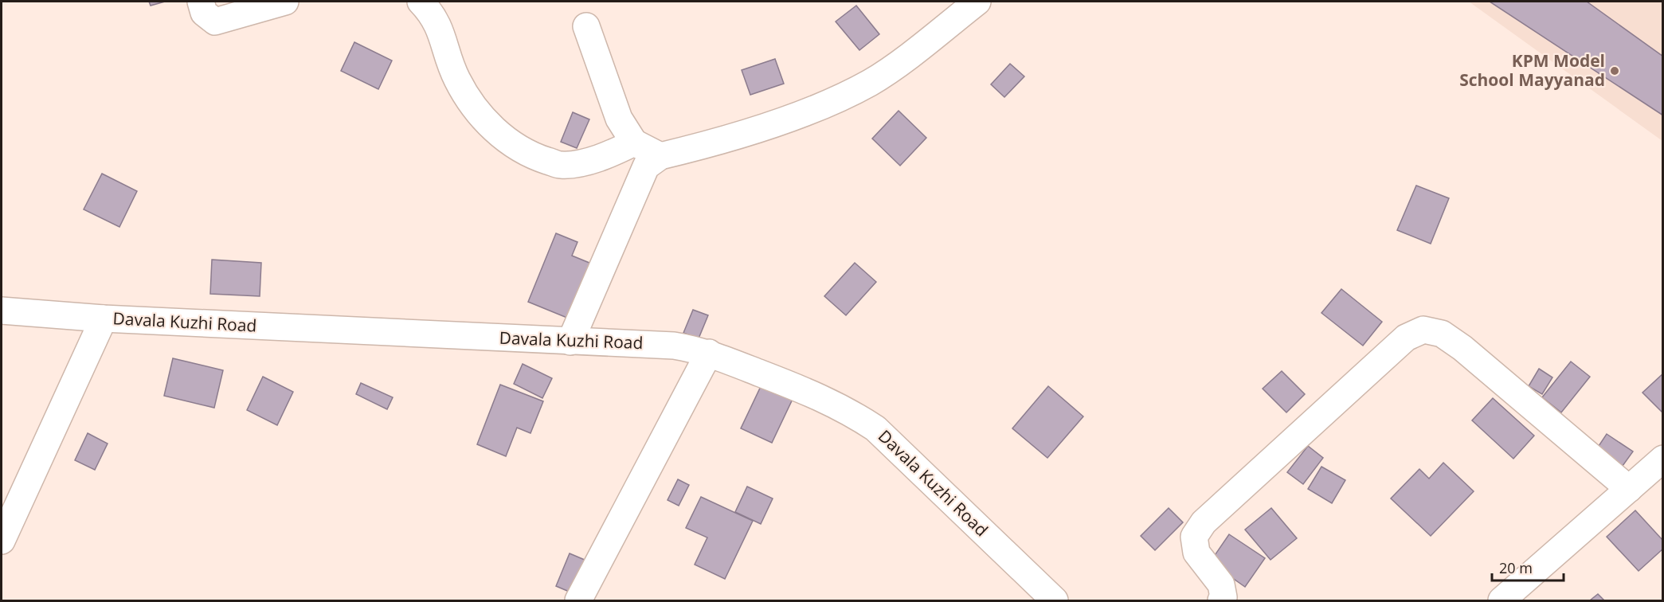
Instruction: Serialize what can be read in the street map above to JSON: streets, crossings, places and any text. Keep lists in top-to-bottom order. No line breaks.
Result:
{"streets":{"street":["Davala Kuzhi Road"]},"places":["KPM Model School Mayyanad"],"scale_bar":"20 m"}
